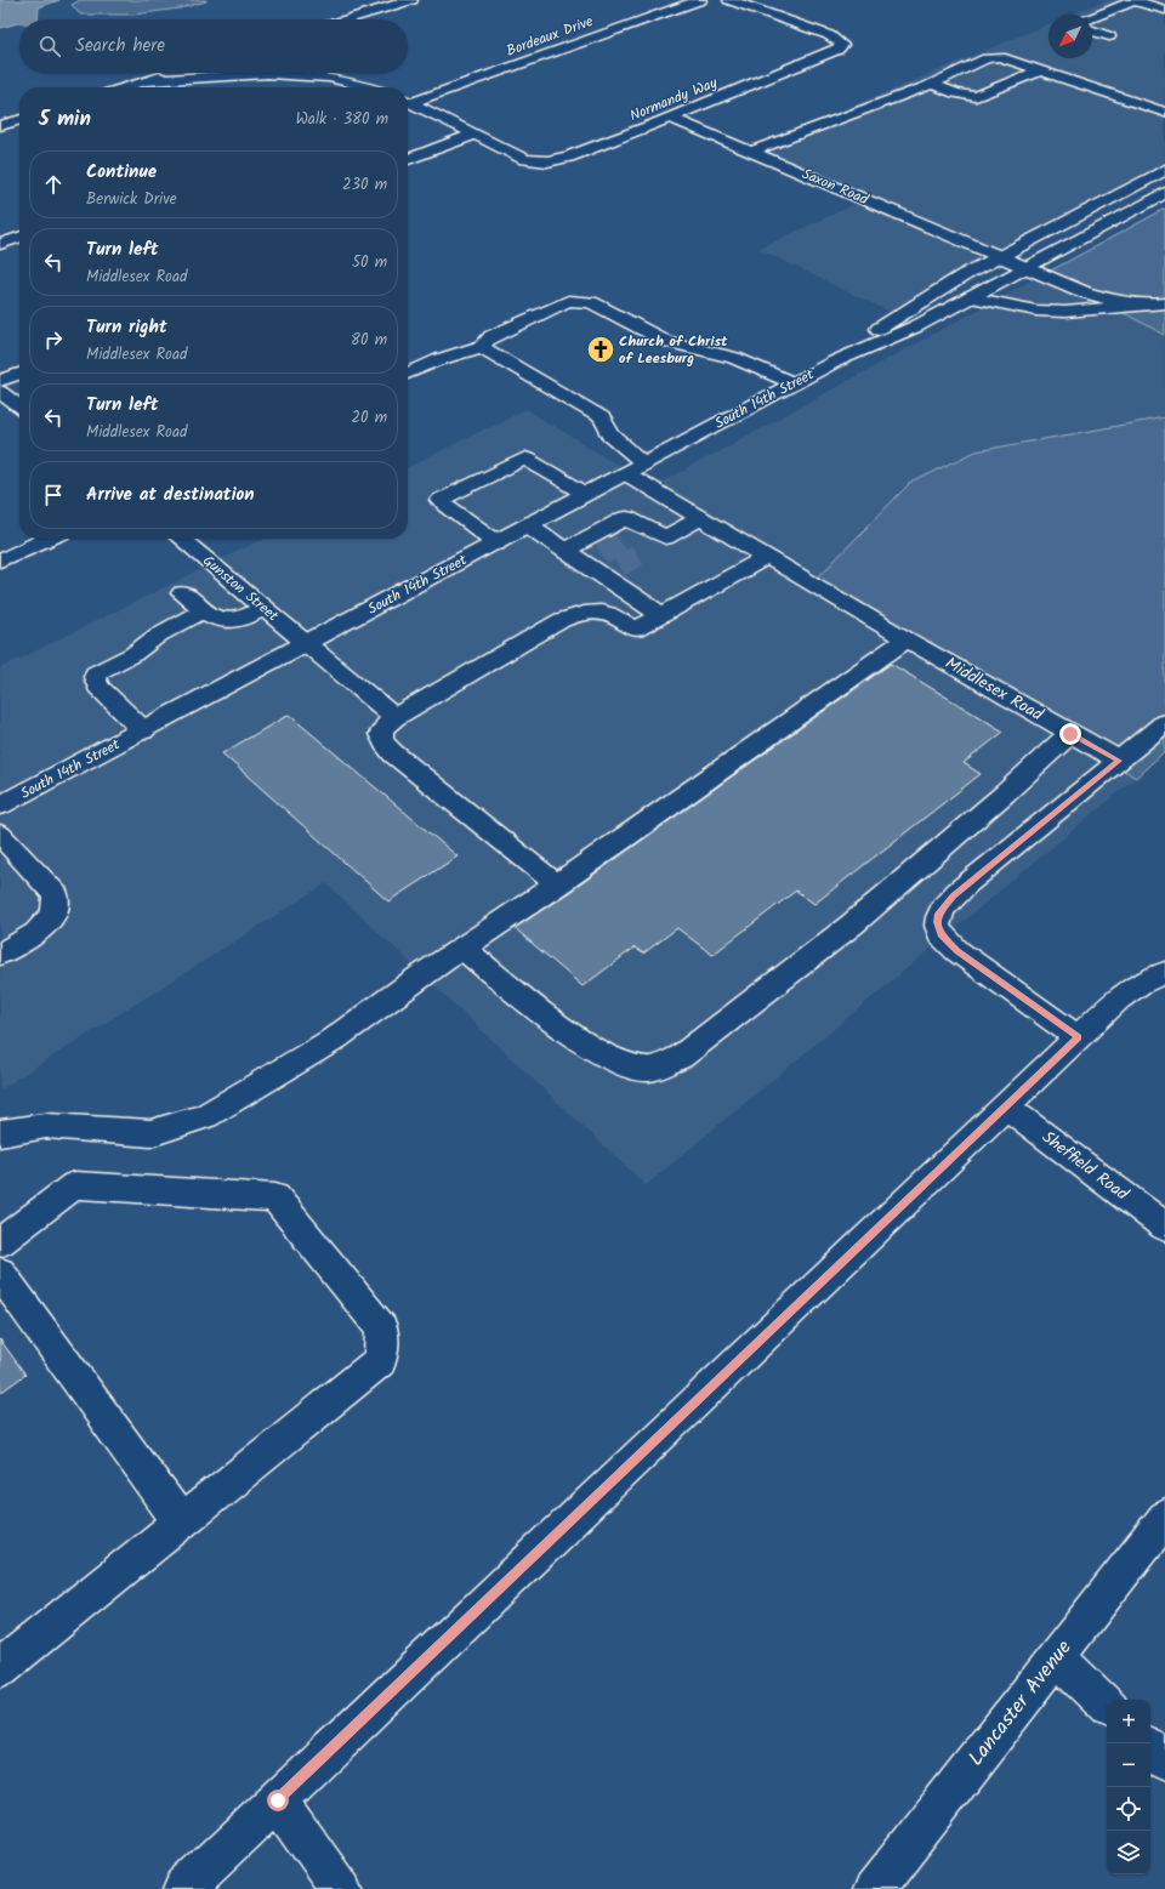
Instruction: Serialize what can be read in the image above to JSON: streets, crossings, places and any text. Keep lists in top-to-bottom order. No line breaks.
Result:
{"streets":{"main road":["Bordeaux Drive","Normandy Way","Saxon Road","South 14th Street","Gunston Street","Middlesex Road","Sheffield Road","Lancaster Avenue"]},"crossings":[["Normandy Way","Saxon Road"],["Saxon Road","South 14th Street"],["South 14th Street","Gunston Street"],["South 14th Street","Middlesex Road"]],"places":{"church":["Church of Christ of Leesburg"]},"north":"bottom left","page":{"search":"Search here","heading":["5 min","Walk · 380 m"],"list":[["Continue","Berwick Drive","230 m"],["Turn left","Middlesex Road","50 m"],["Turn right","Middlesex Road","80 m"],["Turn left","Middlesex Road","20 m"],"Arrive at destination"],"map_buttons":["+","−"]}}
